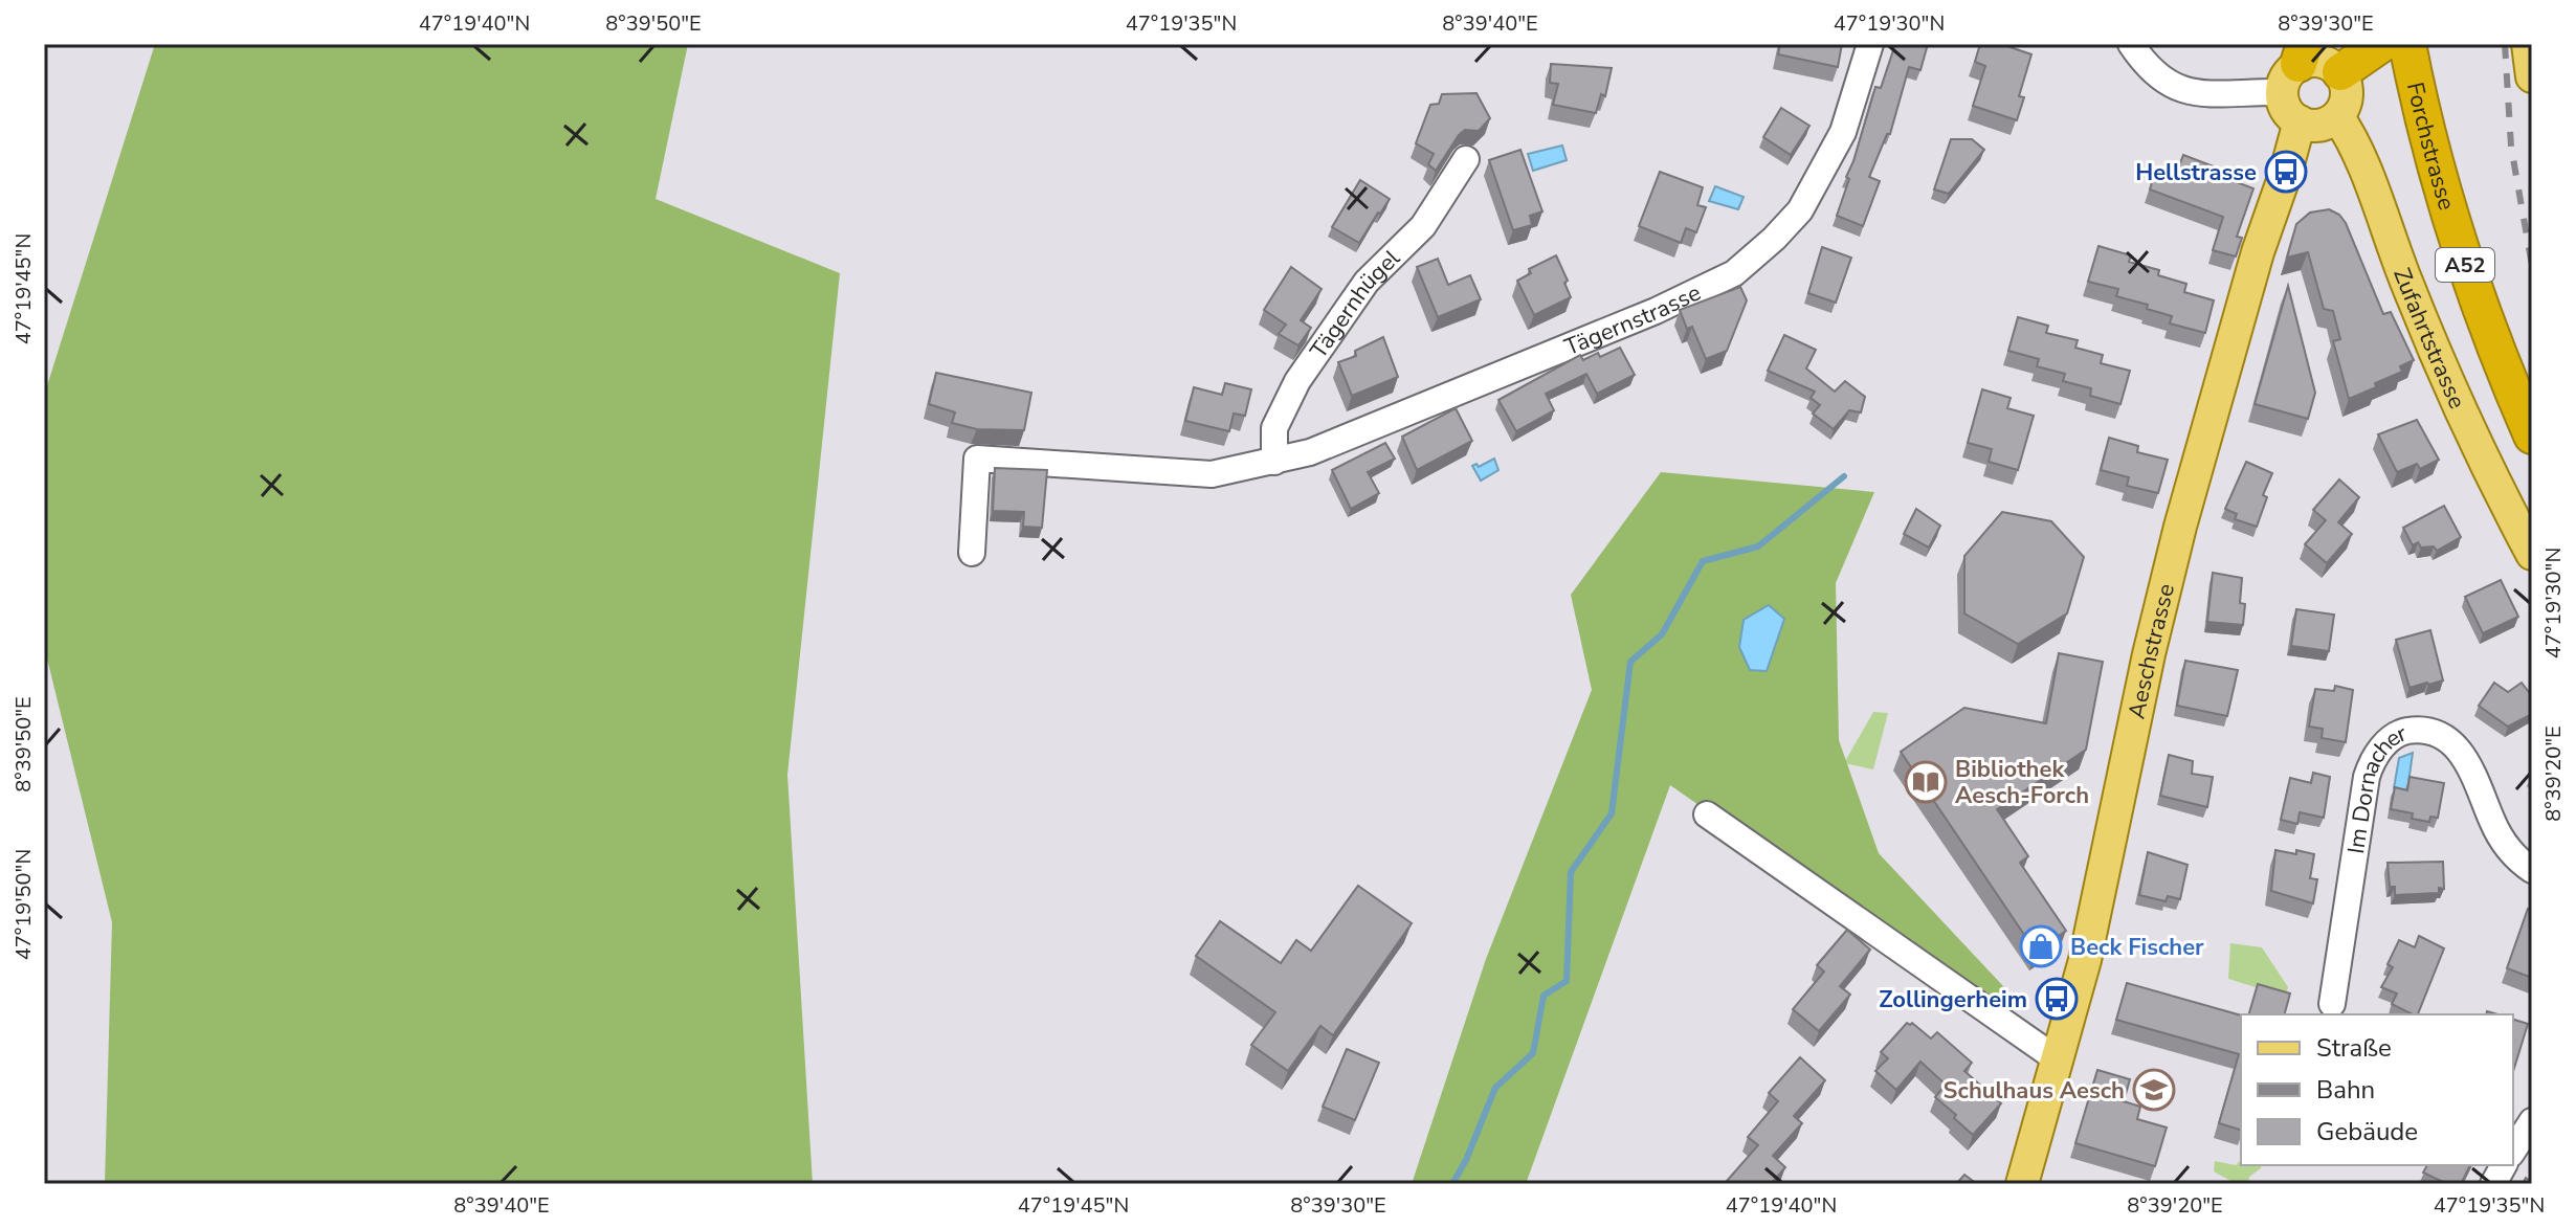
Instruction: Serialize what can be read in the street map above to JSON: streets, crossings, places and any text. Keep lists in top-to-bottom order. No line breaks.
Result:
{"streets":{"highway":["Forchstrasse","A52"],"main road":["Zufahrtstrasse","Aeschstrasse"],"street":["Tägernhügel","Tägernstrasse","Im Dornacher"]},"crossings":[["Tägernhügel","Tägernstrasse"],["Zufahrtstrasse","Aeschstrasse"]],"places":{"bus stop":["Hellstrasse","Zollingerheim"],"library":["Bibliothek Aesch-Forch"],"shop":["Beck Fischer"],"school or university":["Schulhaus Aesch"]},"legend":["Straße","Bahn","Gebäude"],"coordinates":["47°19'40\"N","8°39'50\"E","47°19'35\"N","8°39'40\"E","47°19'30\"N","8°39'30\"E","47°19'45\"N","8°39'20\"E","47°19'50\"N"]}
